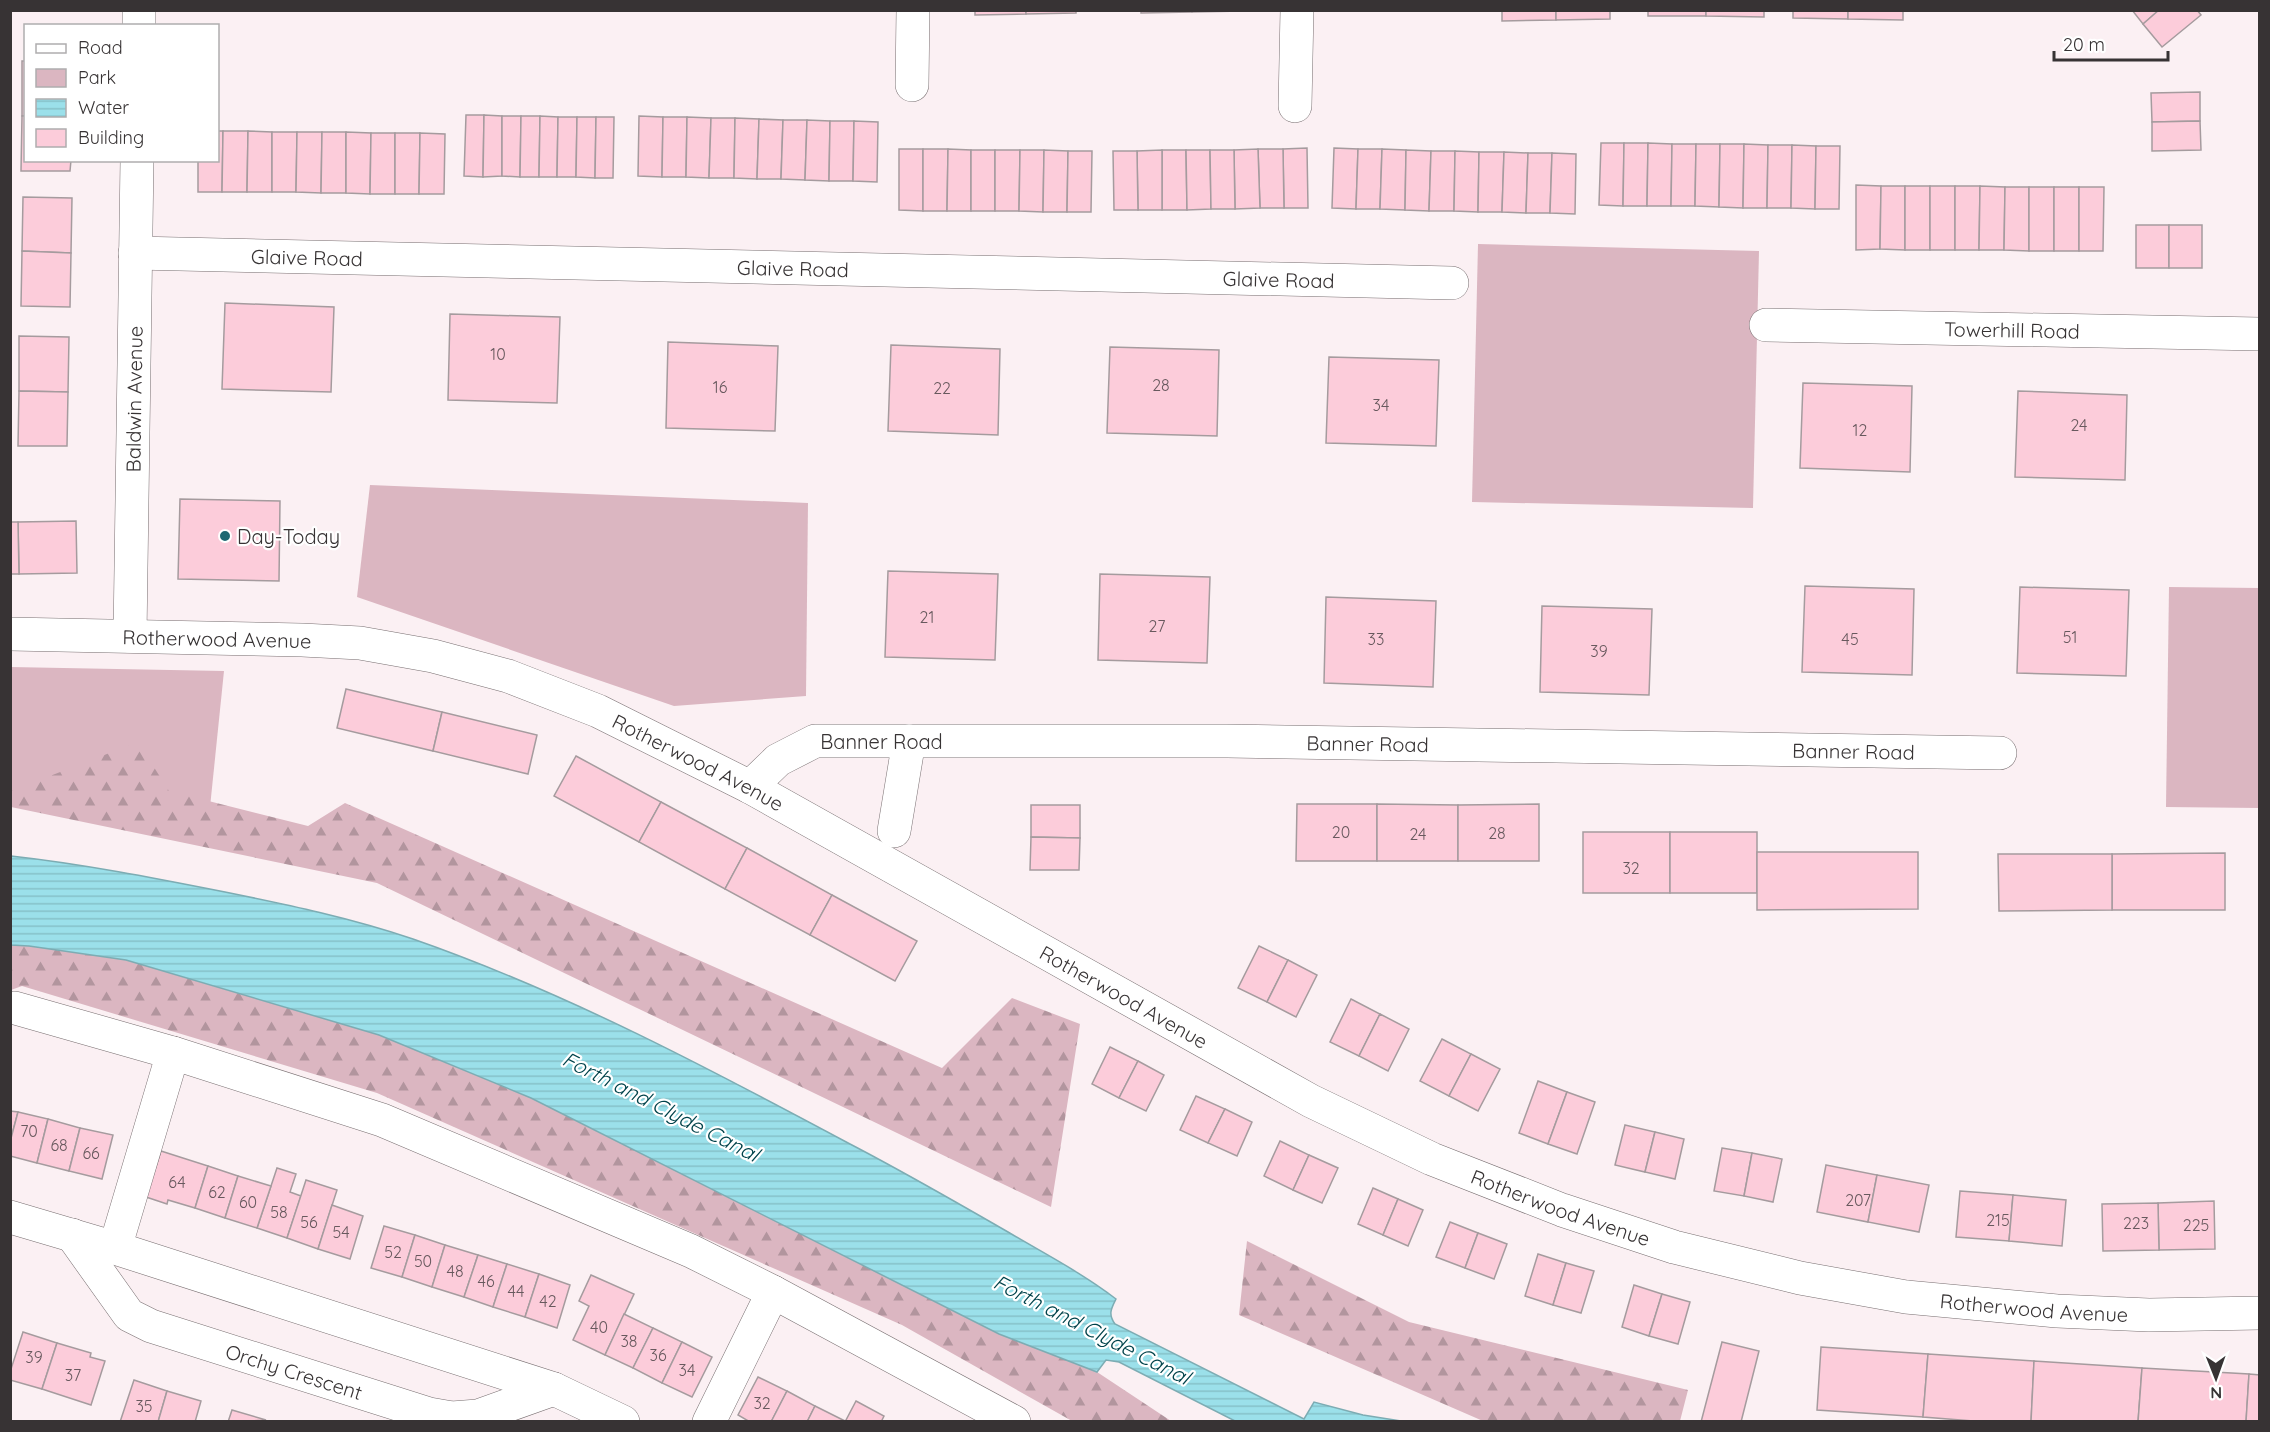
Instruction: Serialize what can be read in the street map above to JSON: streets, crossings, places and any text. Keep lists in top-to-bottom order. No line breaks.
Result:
{"streets":{"street":["Glaive Road","Towerhill Road","Baldwin Avenue","Rotherwood Avenue","Banner Road","Orchy Crescent"]},"crossings":[["Glaive Road","Baldwin Avenue"],["Baldwin Avenue","Rotherwood Avenue"],["Rotherwood Avenue","Banner Road"]],"water":["Forth and Clyde Canal"],"places":["Day-Today"],"house_numbers":["10","28","16","22","34","24","12","21","27","51","33","45","39","20","28","24","32","70","68","66","64","62","207","60","58","215","56","223","225","54","52","50","48","46","44","42","40","38","36","39","34","37","32","35"],"legend":["Road","Park","Water","Building"],"scale_bar":"20 m","north":"bottom"}
